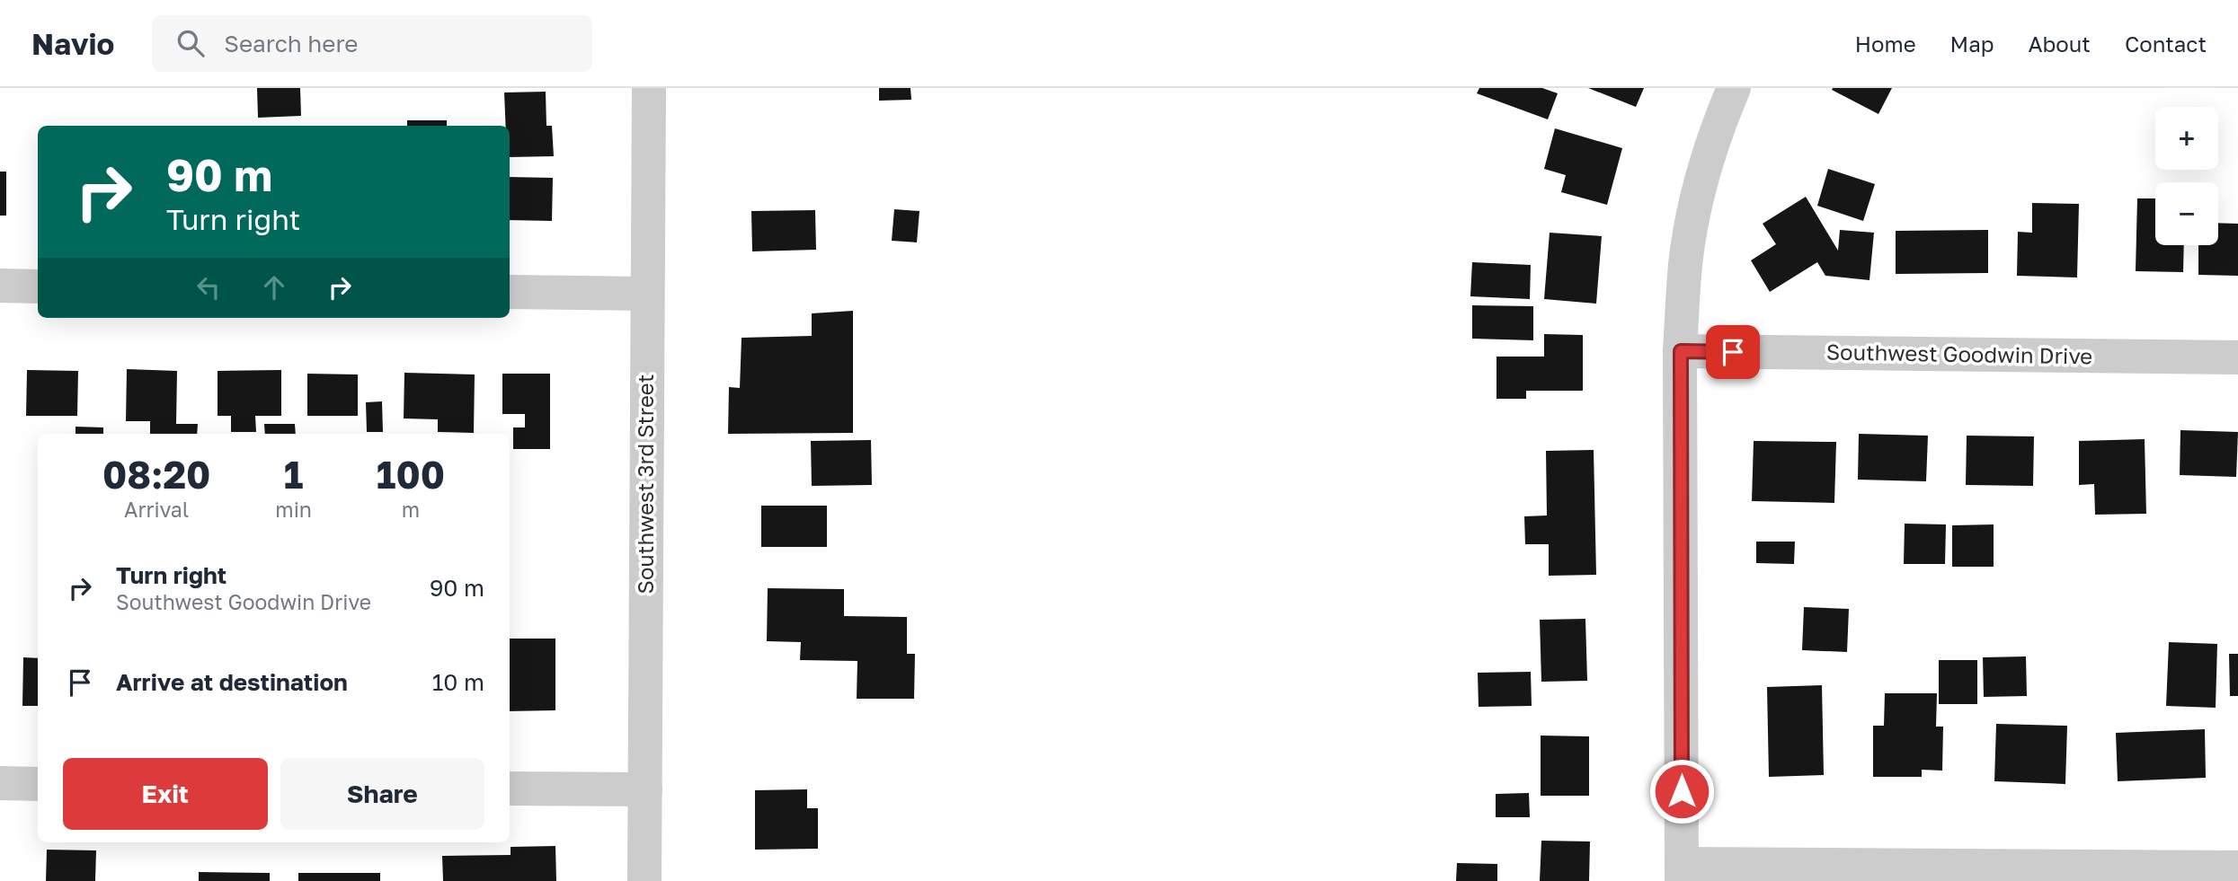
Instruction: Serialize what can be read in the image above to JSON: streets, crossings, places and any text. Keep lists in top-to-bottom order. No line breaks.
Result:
{"streets":{"street":["Southwest Goodwin Drive","Southwest 3rd Street"]},"page":{"header":"Navio","search":"Search here","nav":["Home","Map","About","Contact"],"map_buttons":["+","−"],"turn":["90 m","Turn right"],"eta":["08:20","Arrival","1","min","100","m"],"list":[{"name":"Turn right","note":"Southwest Goodwin Drive","value":"90 m"},{"name":"Arrive at destination","value":"10 m"}],"buttons":["Exit","Share"]}}
